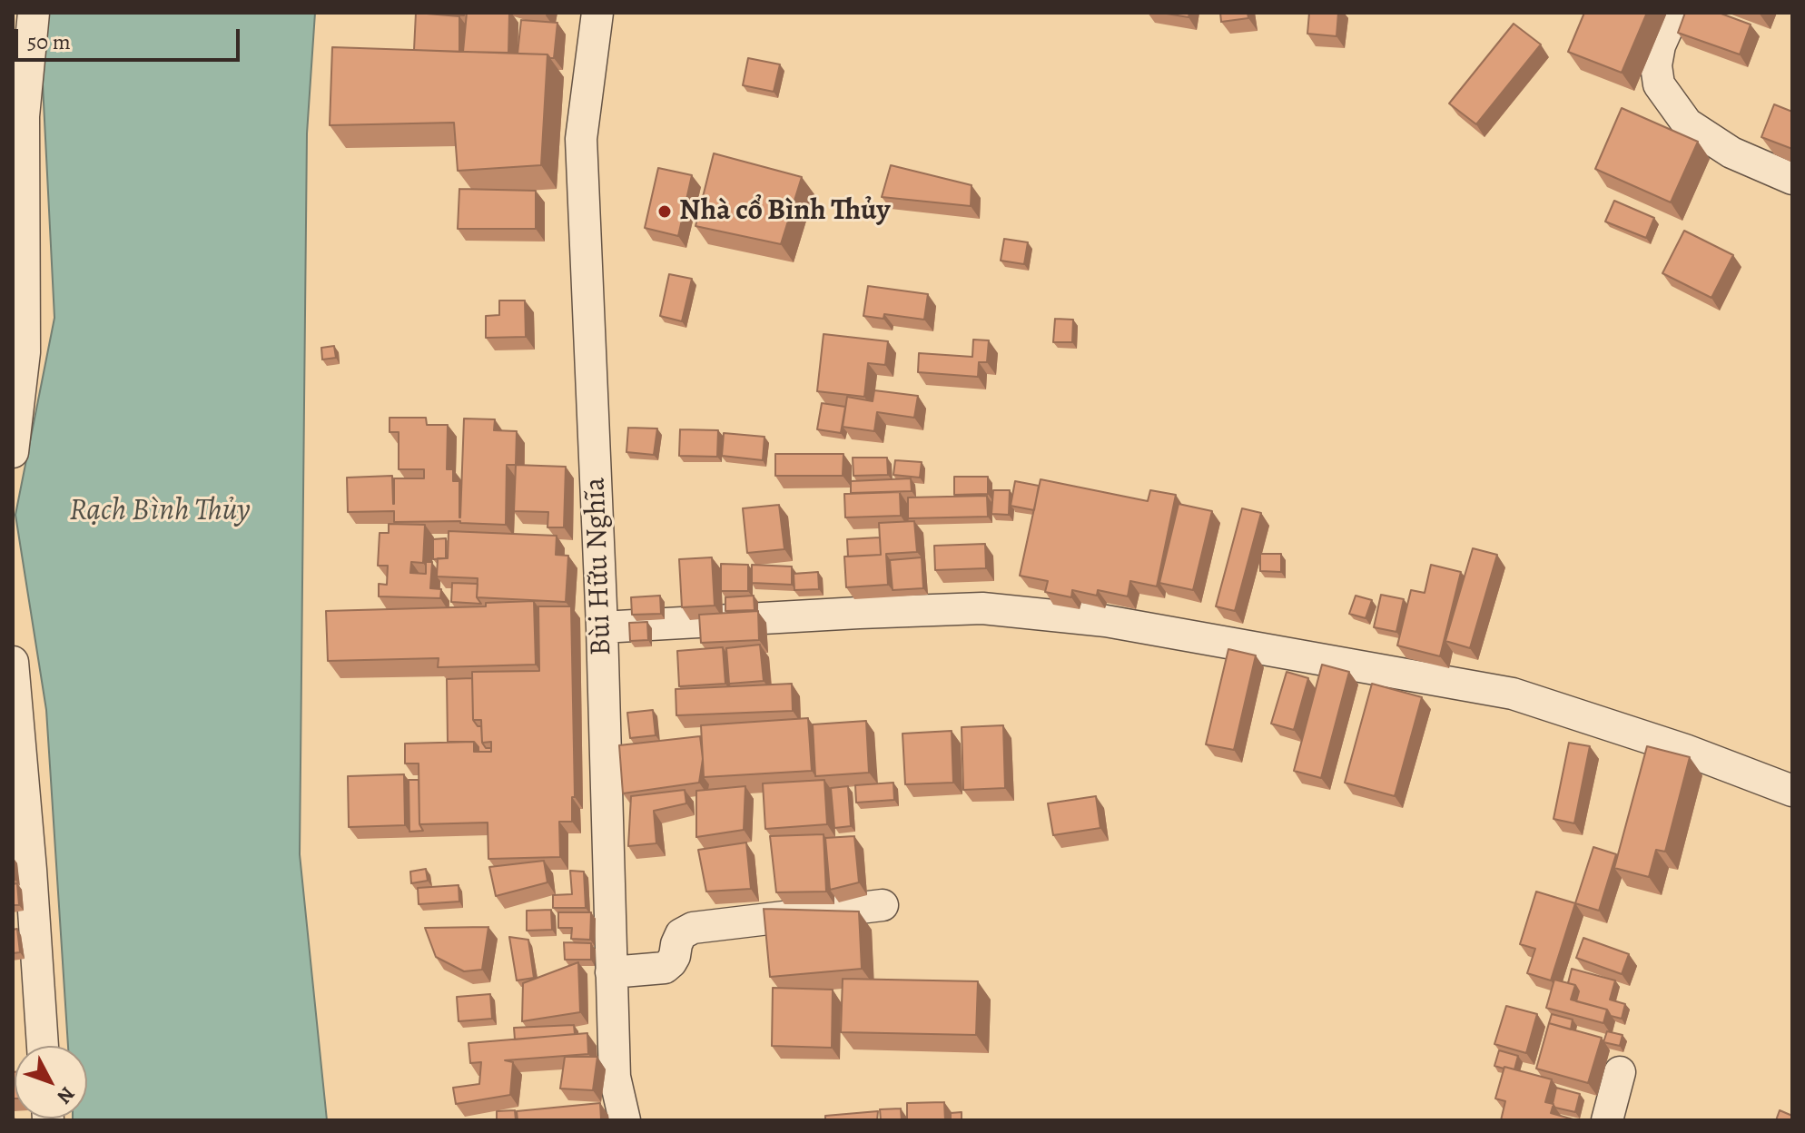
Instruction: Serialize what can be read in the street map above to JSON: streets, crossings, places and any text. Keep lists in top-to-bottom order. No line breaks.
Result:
{"streets":{"street":["Bùi Hữu Nghĩa"]},"water":["Rạch Bình Thủy"],"places":["Nhà cổ Bình Thủy"],"scale_bar":"50 m","north":"bottom right"}
